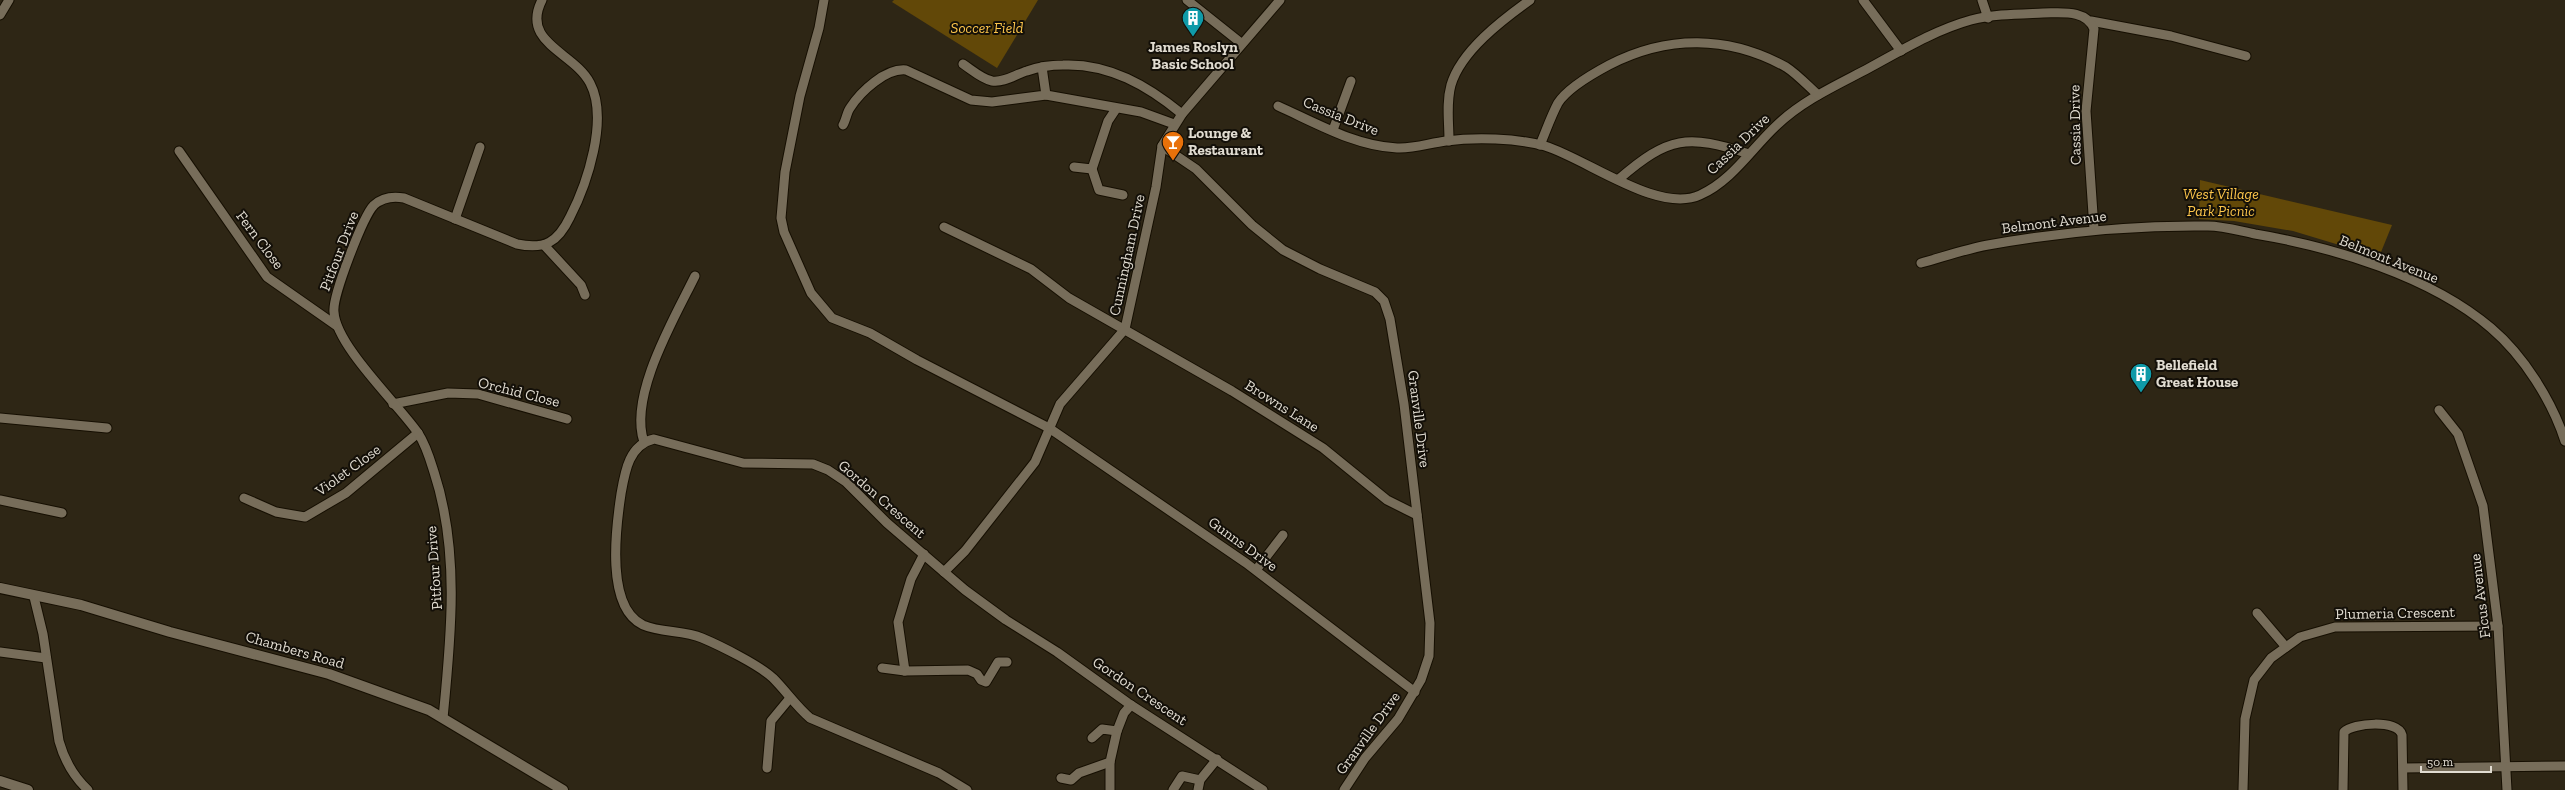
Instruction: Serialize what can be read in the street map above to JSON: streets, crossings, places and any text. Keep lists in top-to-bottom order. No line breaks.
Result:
{"streets":{"street":["Cassia Drive","Belmont Avenue","Fern Close","Pitfour Drive","Cunningham Drive","Orchid Close","Browns Lane","Granville Drive","Violet Close","Gordon Crescent","Gunns Drive","Ficus Avenue","Plumeria Crescent","Chambers Road"]},"crossings":[["Cassia Drive","Belmont Avenue"],["Fern Close","Pitfour Drive"],["Pitfour Drive","Orchid Close"],["Pitfour Drive","Violet Close"],["Pitfour Drive","Chambers Road"],["Cunningham Drive","Browns Lane"],["Cunningham Drive","Granville Drive"],["Cunningham Drive","Gordon Crescent"],["Cunningham Drive","Gunns Drive"],["Browns Lane","Granville Drive"],["Granville Drive","Gunns Drive"],["Ficus Avenue","Plumeria Crescent"]],"parks":["Soccer Field","West Village Park Picnic"],"places":{"building":["James Roslyn Basic School","Bellefield Great House"],"bar":["Lounge & Restaurant"]},"scale_bar":"50 m"}
